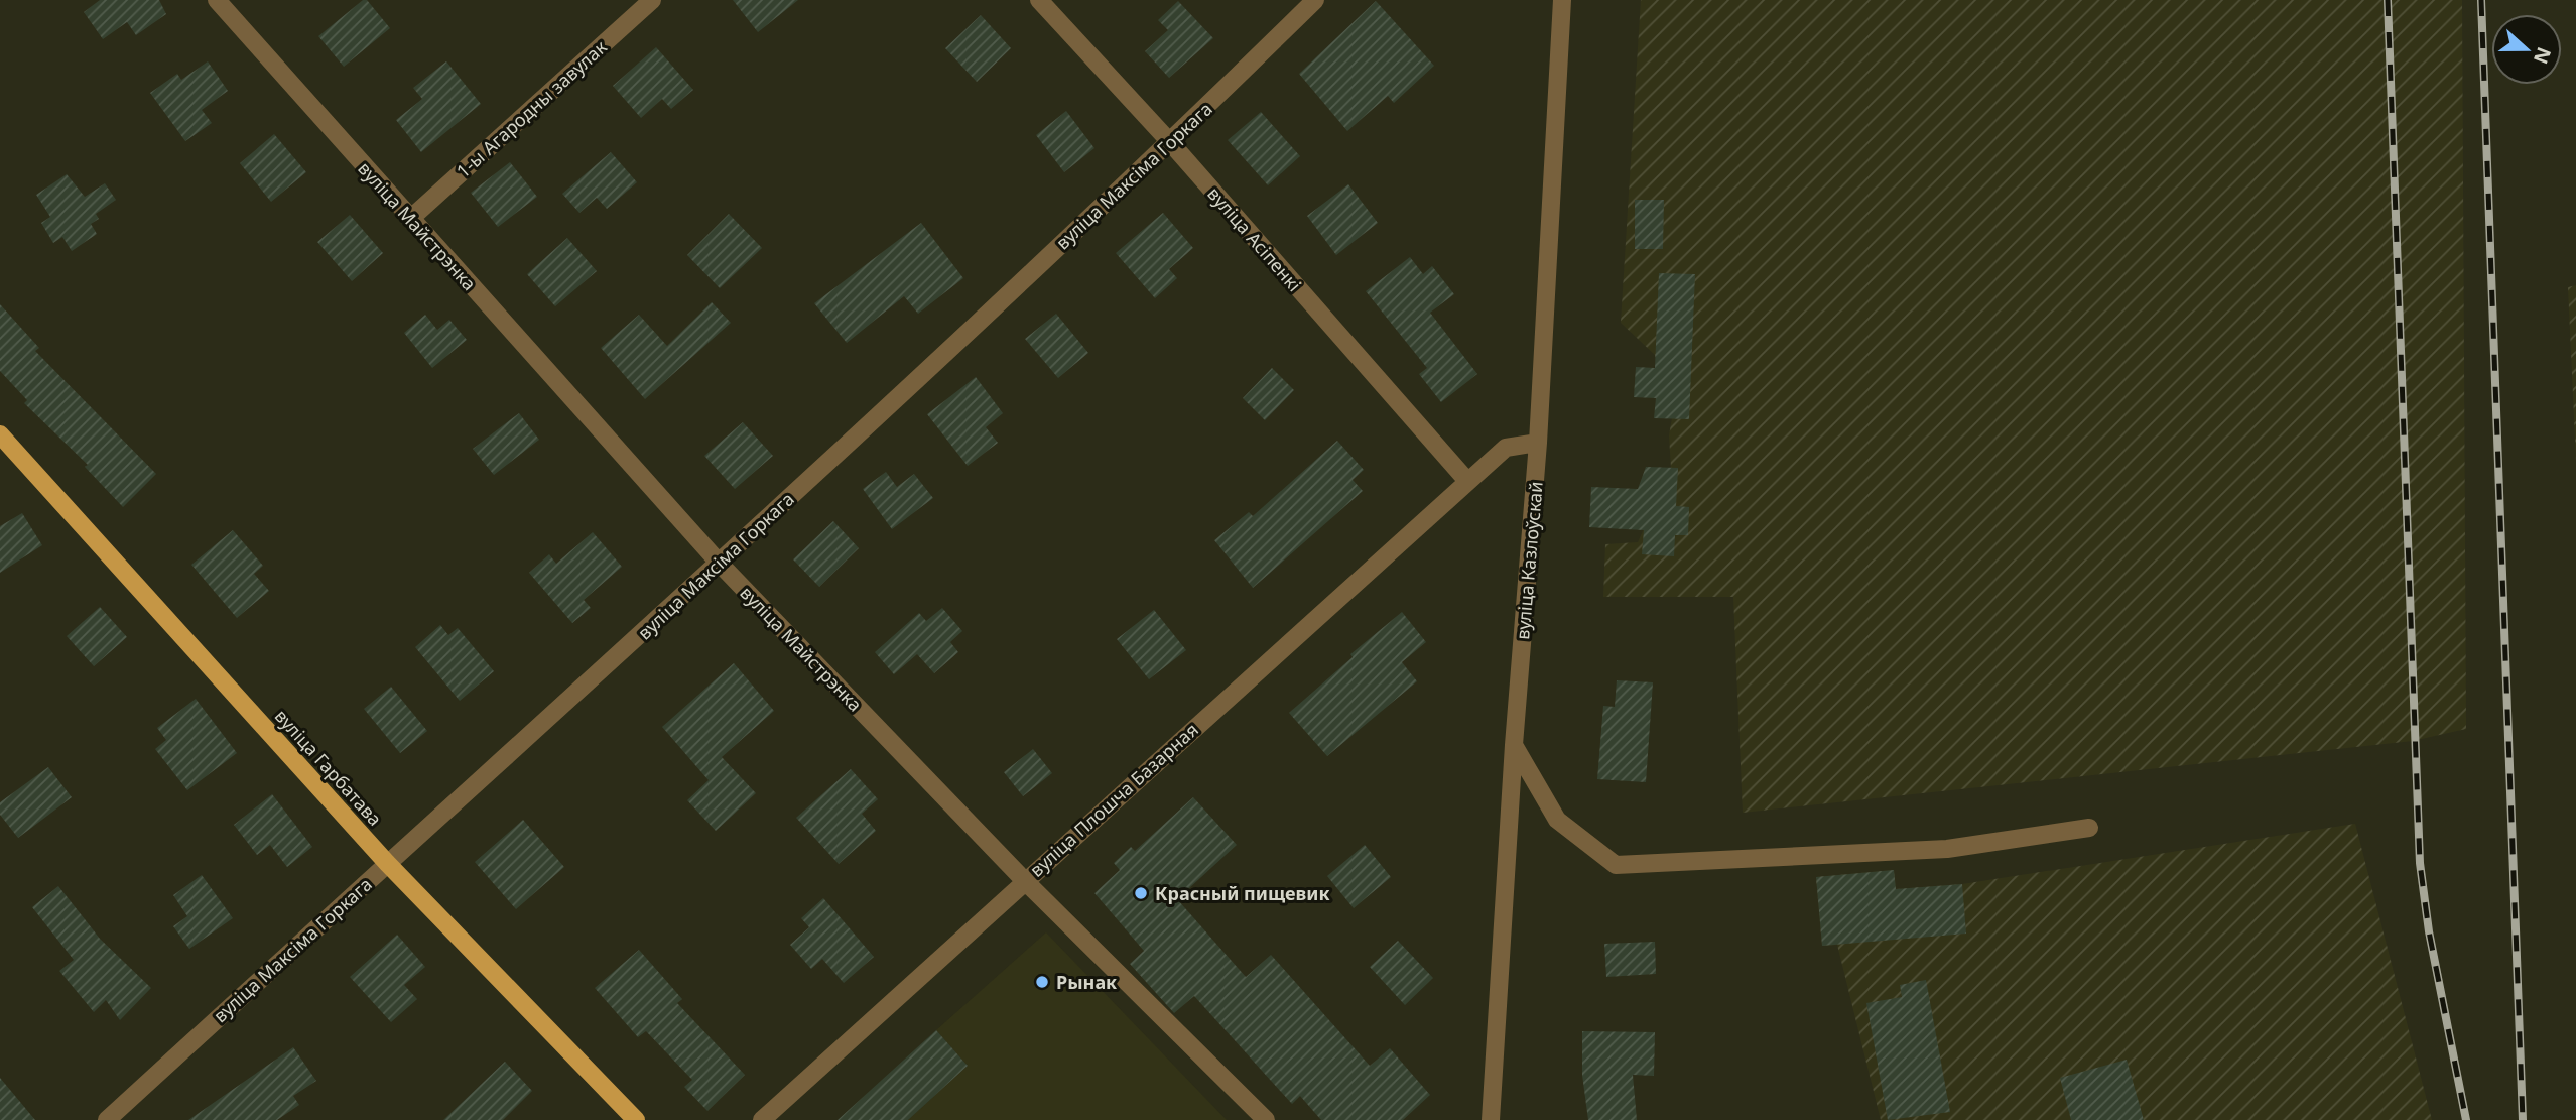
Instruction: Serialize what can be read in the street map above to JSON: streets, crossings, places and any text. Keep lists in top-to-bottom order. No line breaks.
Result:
{"streets":{"main road":["вуліца Гарбатава"],"street":["1-ы Агародны завулак","вуліца Максіма Горкага","вуліца Майстрэнка","вуліца Асіпенкі","вуліца Казлоўскай","вуліца Плошча Базарная"]},"crossings":[["1-ы Агародны завулак","вуліца Майстрэнка"],["вуліца Максіма Горкага","вуліца Майстрэнка"],["вуліца Максіма Горкага","вуліца Асіпенкі"],["вуліца Максіма Горкага","вуліца Гарбатава"],["вуліца Майстрэнка","вуліца Плошча Базарная"],["вуліца Асіпенкі","вуліца Плошча Базарная"],["вуліца Казлоўскай","вуліца Плошча Базарная"]],"places":["Красный пищевик","Рынак"],"north":"right"}
